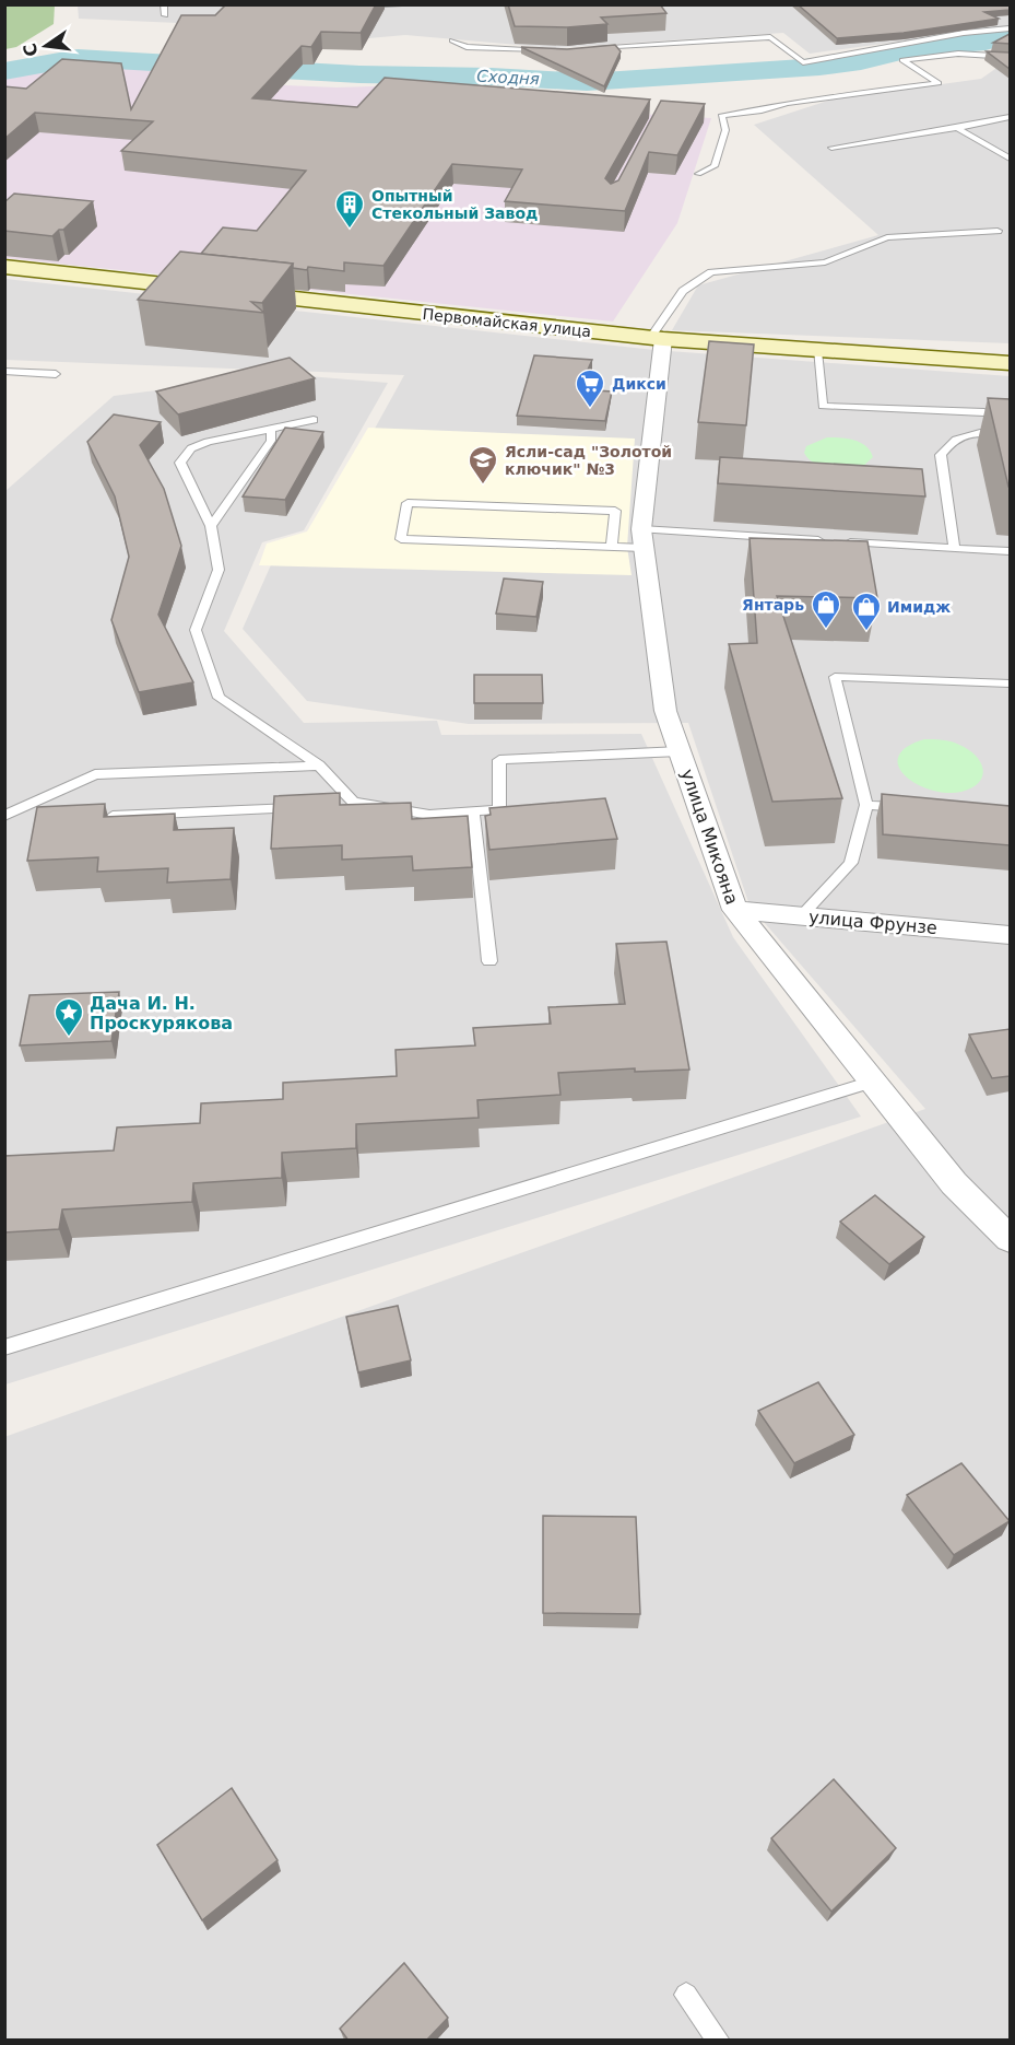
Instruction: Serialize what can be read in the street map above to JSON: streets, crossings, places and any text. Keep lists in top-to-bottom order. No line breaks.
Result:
{"streets":{"main road":["Первомайская улица"],"street":["улица Микояна","улица Фрунзе"]},"crossings":[["Первомайская улица","улица Микояна"],["улица Микояна","улица Фрунзе"]],"water":["Сходня"],"places":{"building":["Опытный Стекольный Завод"],"supermarket":["Дикси"],"school or university":["Ясли-сад \"Золотой ключик\" №3"],"shop":["Янтарь","Имидж"],"place":["Дача И. Н. Проскурякова"]},"north":"left"}
